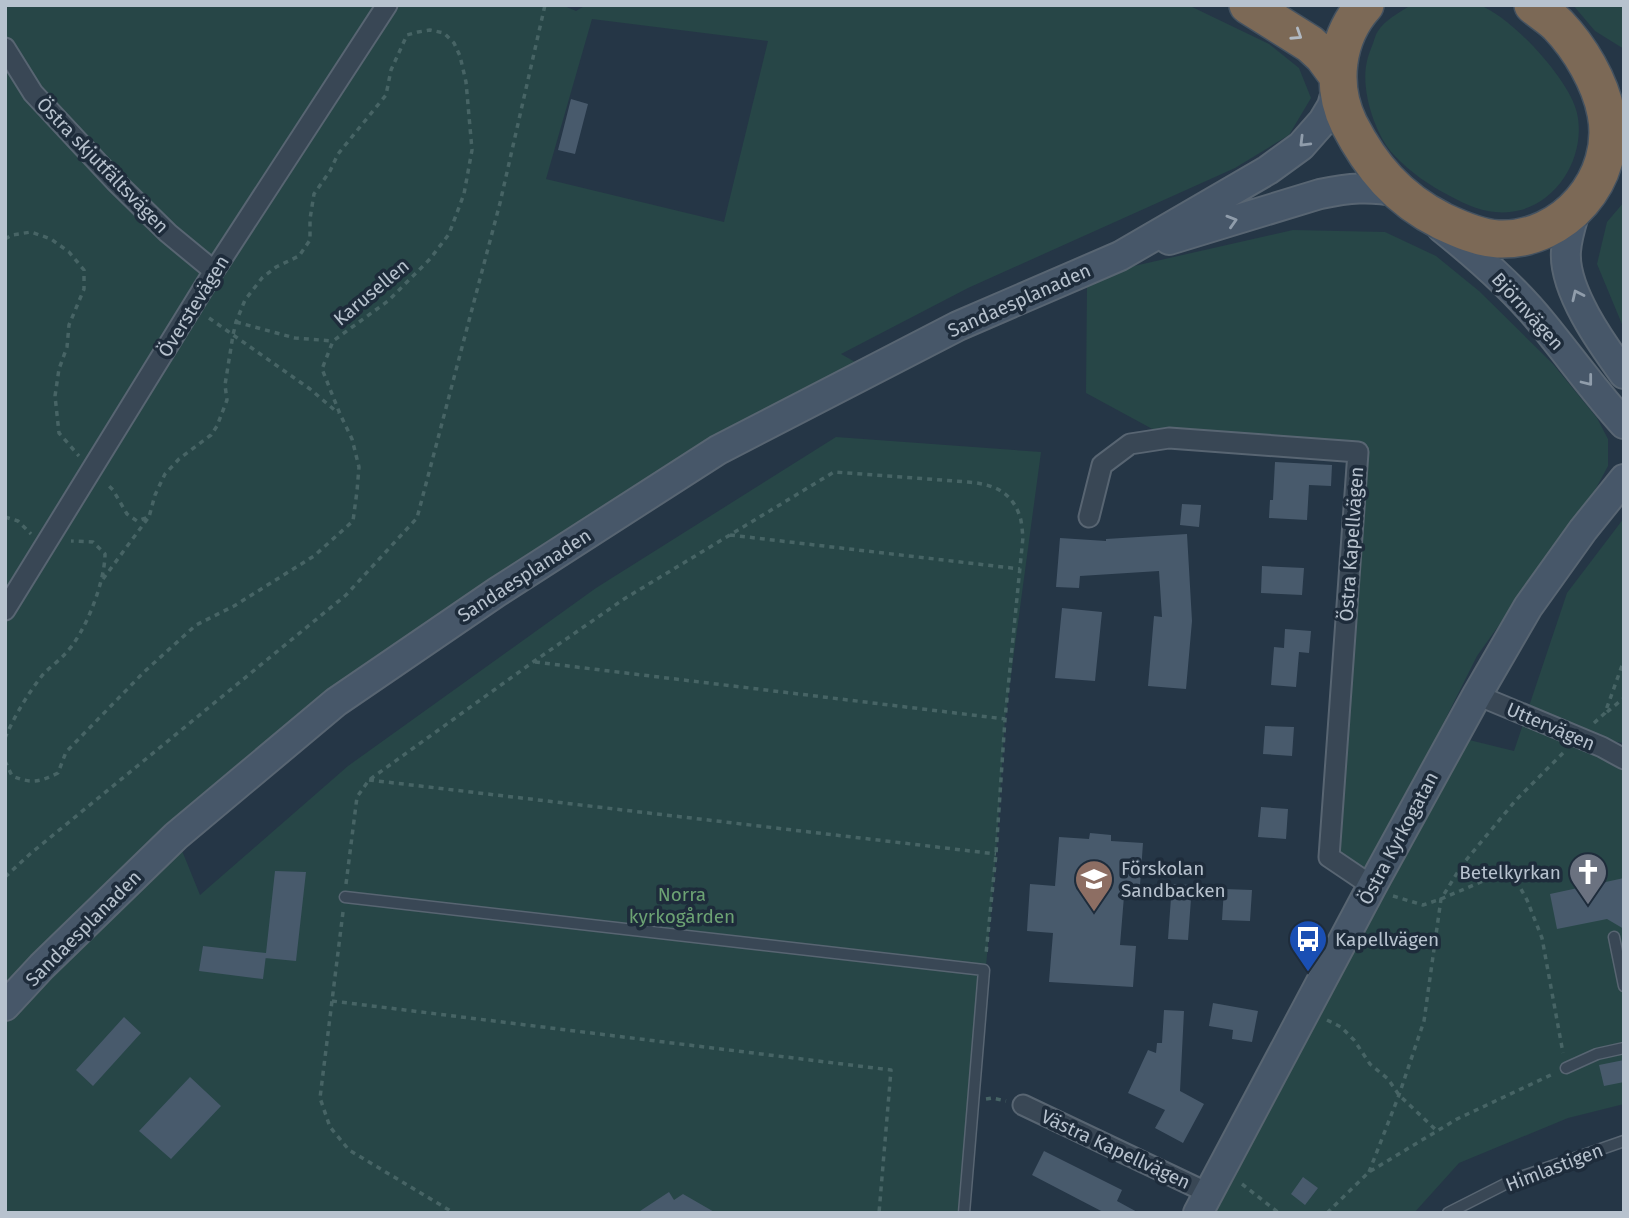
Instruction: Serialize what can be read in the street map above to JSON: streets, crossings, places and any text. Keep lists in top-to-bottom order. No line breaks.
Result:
{"streets":{"main road":["Sandaesplanaden","Björnvägen","Östra Kyrkogatan"],"street":["Östra skjutfältsvägen","Överstevägen","Östra Kapellvägen","Uttervägen","Västra Kapellvägen"],"lane":["Himlastigen"],"path":["Karusellen"]},"crossings":[["Östra skjutfältsvägen","Överstevägen"],["Sandaesplanaden","Björnvägen"],["Östra Kapellvägen","Östra Kyrkogatan"],["Uttervägen","Östra Kyrkogatan"],["Östra Kyrkogatan","Västra Kapellvägen"]],"parks":["Norra kyrkogården"],"places":{"church":["Betelkyrkan"],"school or university":["Förskolan Sandbacken"],"bus stop":["Kapellvägen"]}}
